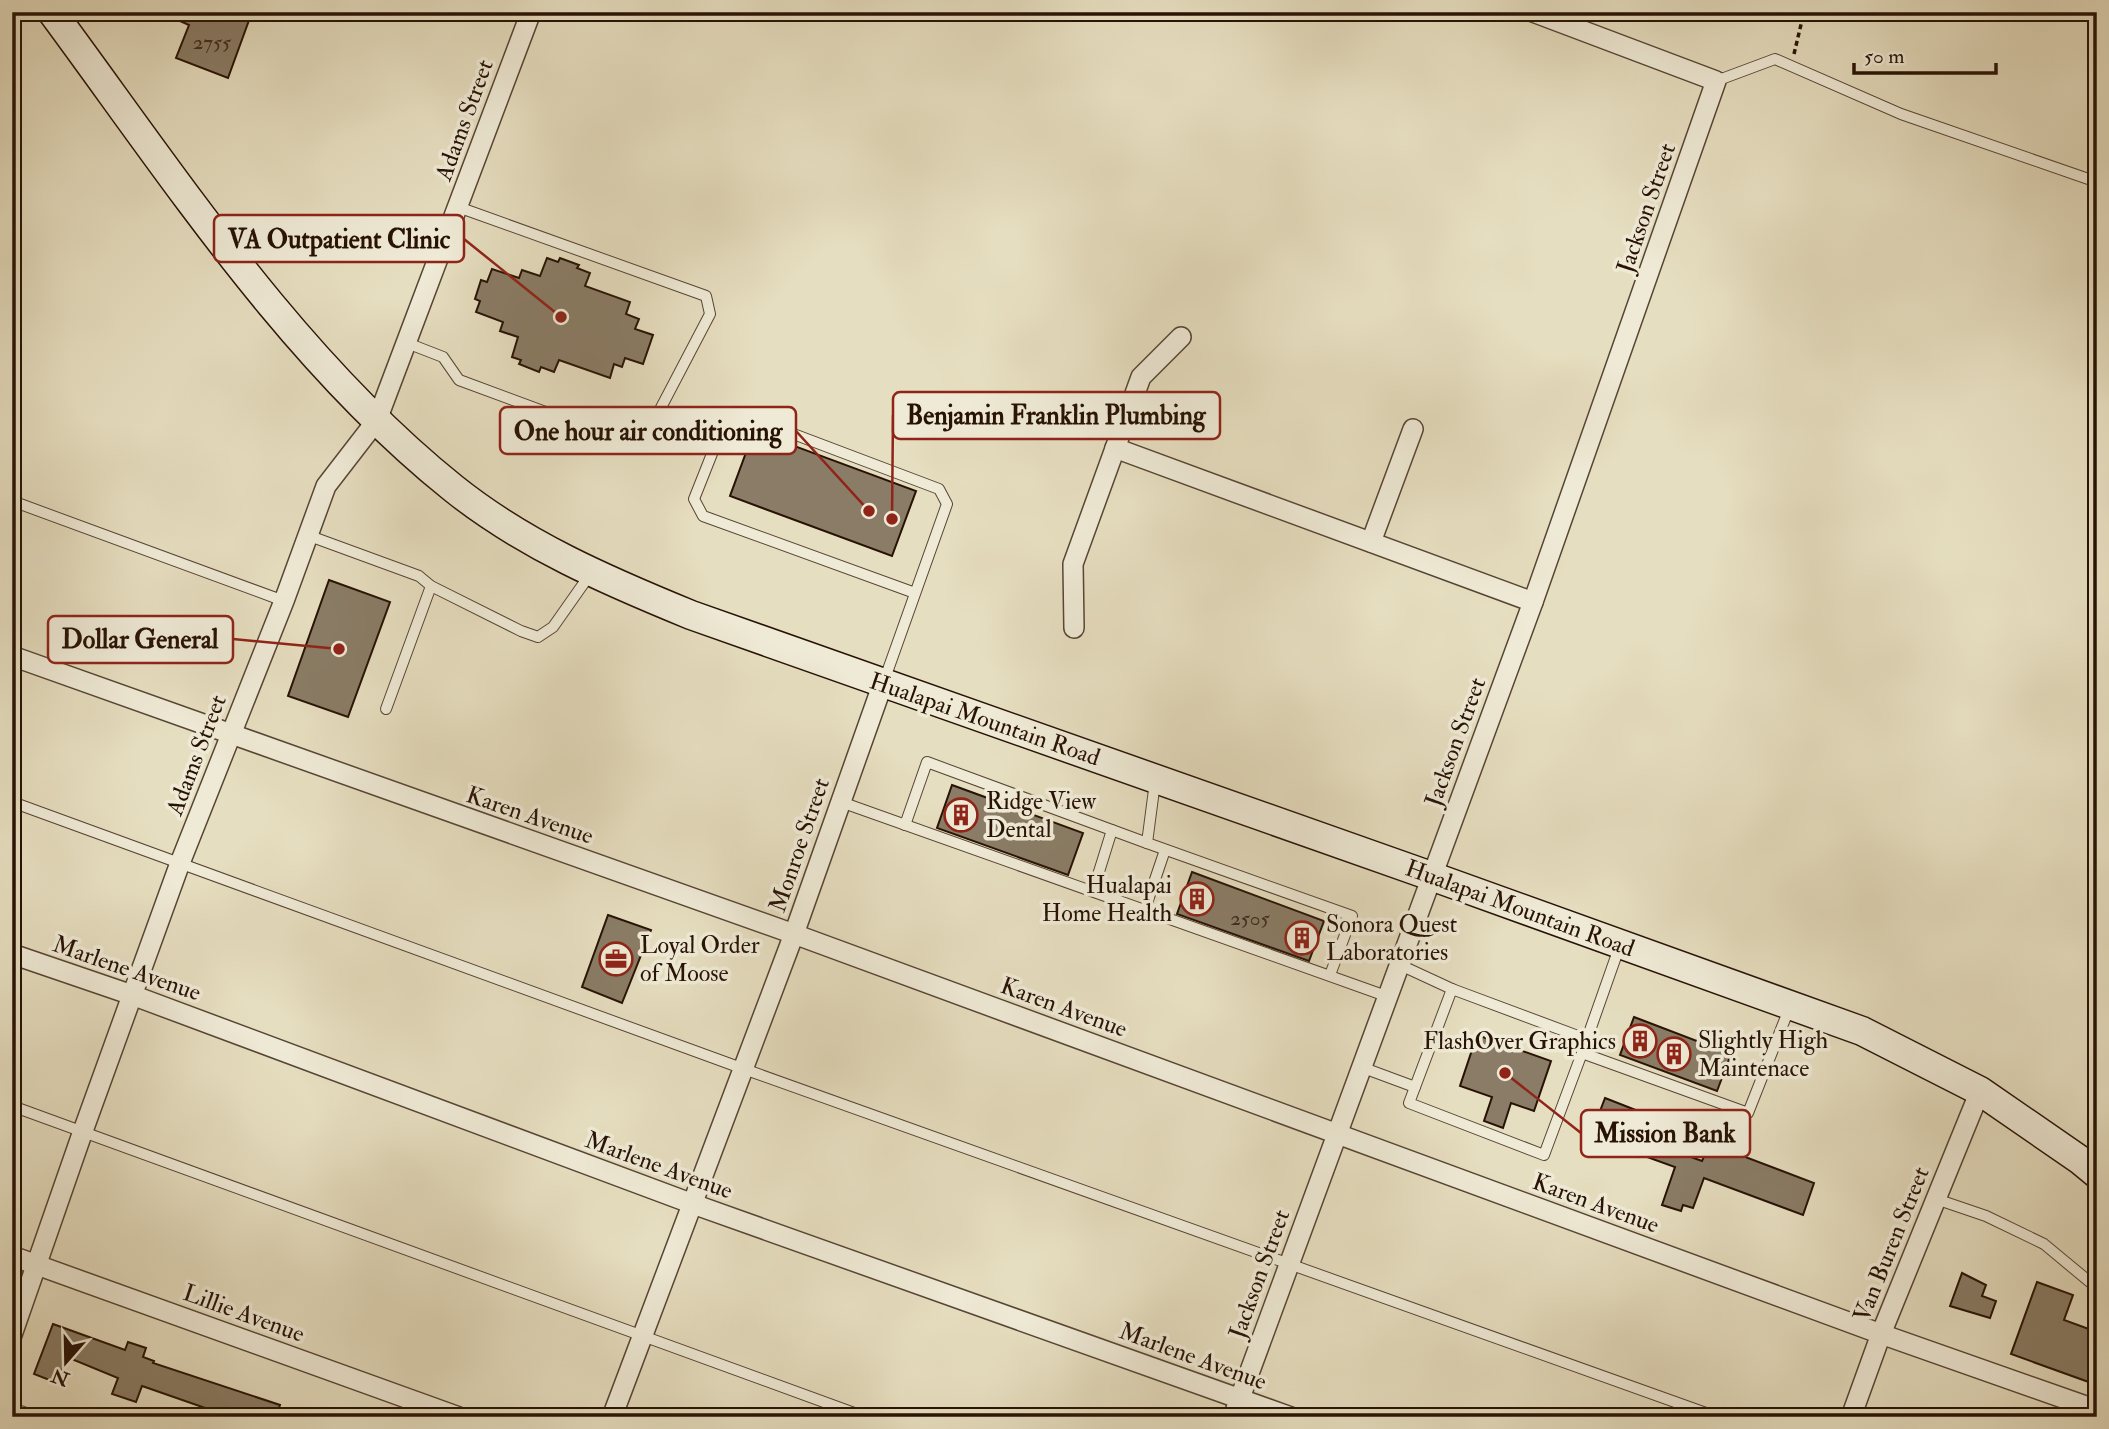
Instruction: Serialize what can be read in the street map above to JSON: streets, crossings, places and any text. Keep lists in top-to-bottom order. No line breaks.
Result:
{"streets":{"main road":["Hualapai Mountain Road"],"street":["Adams Street","Jackson Street","Karen Avenue","Monroe Street","Marlene Avenue","Van Buren Street","Lillie Avenue"]},"crossings":[["Adams Street","Hualapai Mountain Road"],["Adams Street","Karen Avenue"],["Adams Street","Marlene Avenue"],["Adams Street","Lillie Avenue"],["Jackson Street","Hualapai Mountain Road"],["Jackson Street","Karen Avenue"],["Jackson Street","Marlene Avenue"],["Hualapai Mountain Road","Monroe Street"],["Hualapai Mountain Road","Van Buren Street"],["Karen Avenue","Monroe Street"],["Karen Avenue","Van Buren Street"],["Monroe Street","Marlene Avenue"]],"places":{"other":["VA Outpatient Clinic","One hour air conditioning","Benjamin Franklin Plumbing","Dollar General","Mission Bank"],"building":["Ridge View Dental","Hualapai Home Health","Sonora Quest Laboratories","FlashOver Graphics","Slightly High Maintenace"],"office":["Loyal Order of Moose"]},"house_numbers":["2755","2505"],"scale_bar":"50 m","north":"bottom"}
